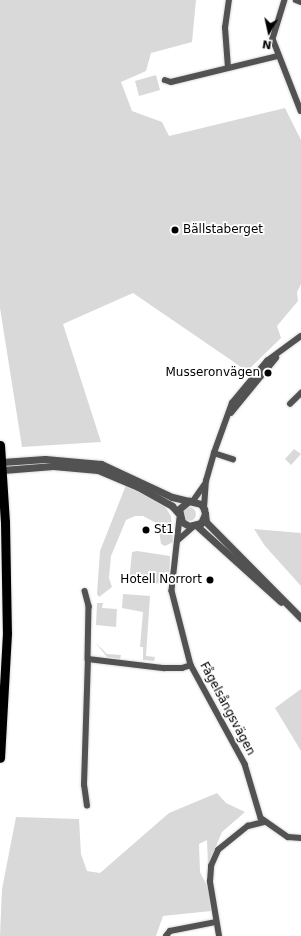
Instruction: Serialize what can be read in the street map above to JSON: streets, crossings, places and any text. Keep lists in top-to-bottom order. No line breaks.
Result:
{"streets":{"street":["Fågelsångsvägen"]},"places":["Bällstaberget","Musseronvägen","St1","Hotell Norrort"],"north":"bottom"}
